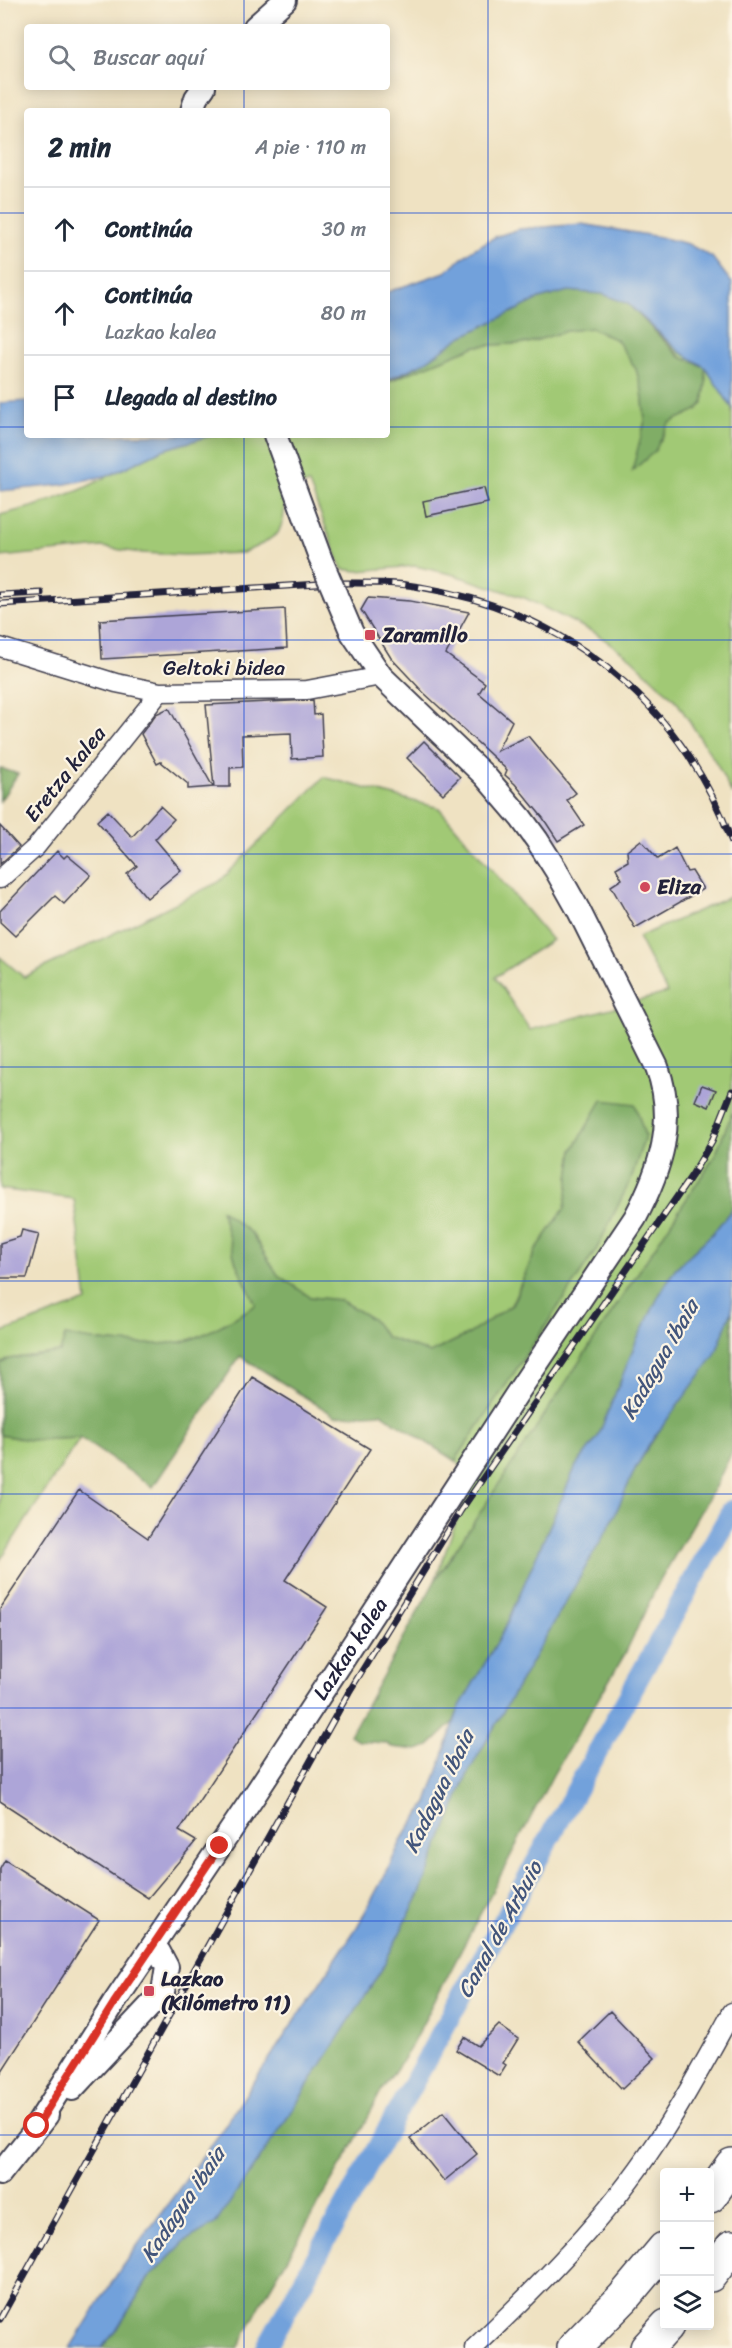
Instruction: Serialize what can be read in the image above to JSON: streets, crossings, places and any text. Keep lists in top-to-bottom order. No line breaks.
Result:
{"streets":{"street":["Geltoki bidea","Eretza kalea","Lazkao kalea"]},"crossings":[["Geltoki bidea","Eretza kalea"],["Geltoki bidea","Lazkao kalea"]],"water":["Kadagua ibaia","Canal de Arbuio"],"places":{"transit":["Zaramillo","Lazkao (Kilómetro 11)"],"other":["Eliza"]},"page":{"search":"Buscar aquí","heading":["2 min","A pie · 110 m"],"list":[["Continúa","30 m"],["Continúa","Lazkao kalea","80 m"],"Llegada al destino"],"map_buttons":["+","−"]}}
